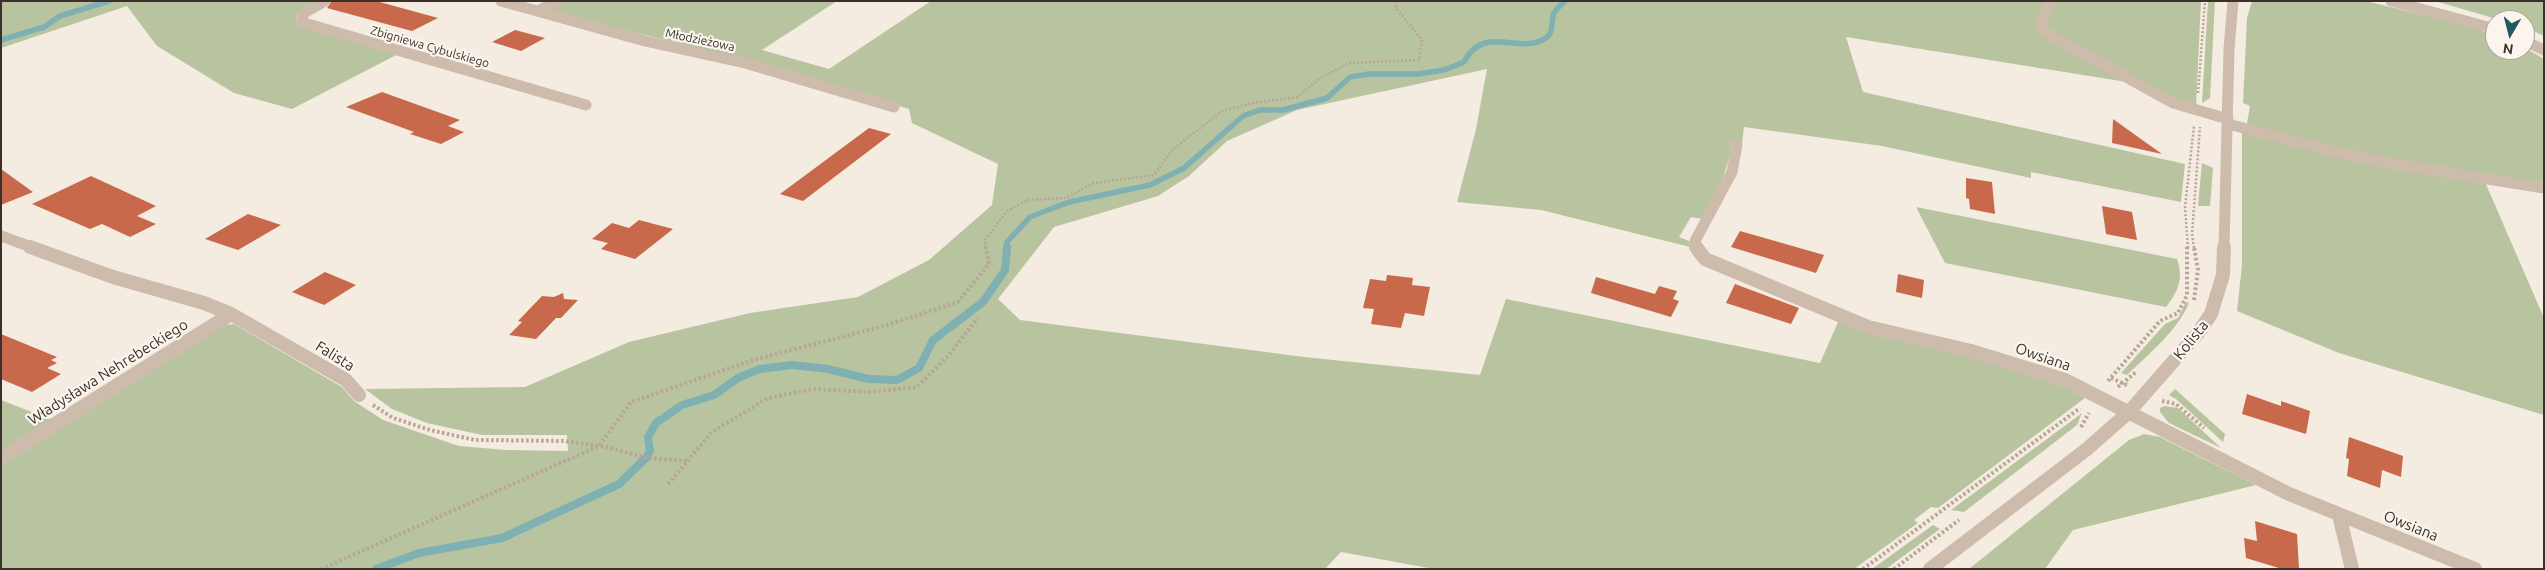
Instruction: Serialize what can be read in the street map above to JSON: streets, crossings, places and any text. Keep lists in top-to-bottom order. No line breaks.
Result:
{"streets":{"street":["Młodzieżowa","Zbigniewa Cybulskiego","Kolista","Falista","Owsiana","Władysława Nehrebeckiego"]},"crossings":[["Kolista","Owsiana"],["Falista","Władysława Nehrebeckiego"]],"north":"bottom"}
